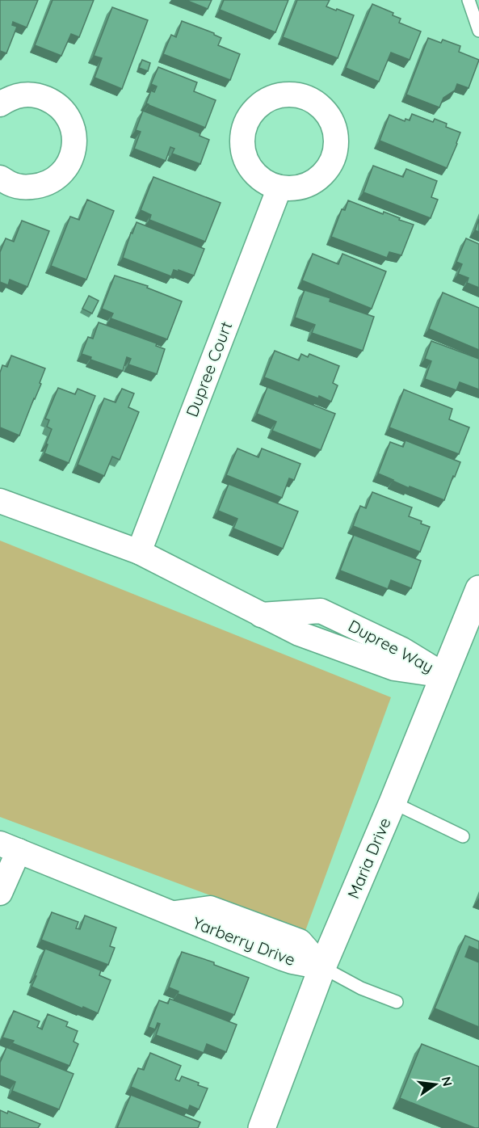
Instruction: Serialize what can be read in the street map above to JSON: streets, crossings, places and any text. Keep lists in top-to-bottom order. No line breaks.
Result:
{"streets":{"street":["Dupree Court","Dupree Way","Maria Drive","Yarberry Drive"]},"crossings":[["Dupree Court","Dupree Way"],["Dupree Way","Maria Drive"],["Maria Drive","Yarberry Drive"]],"north":"right"}
